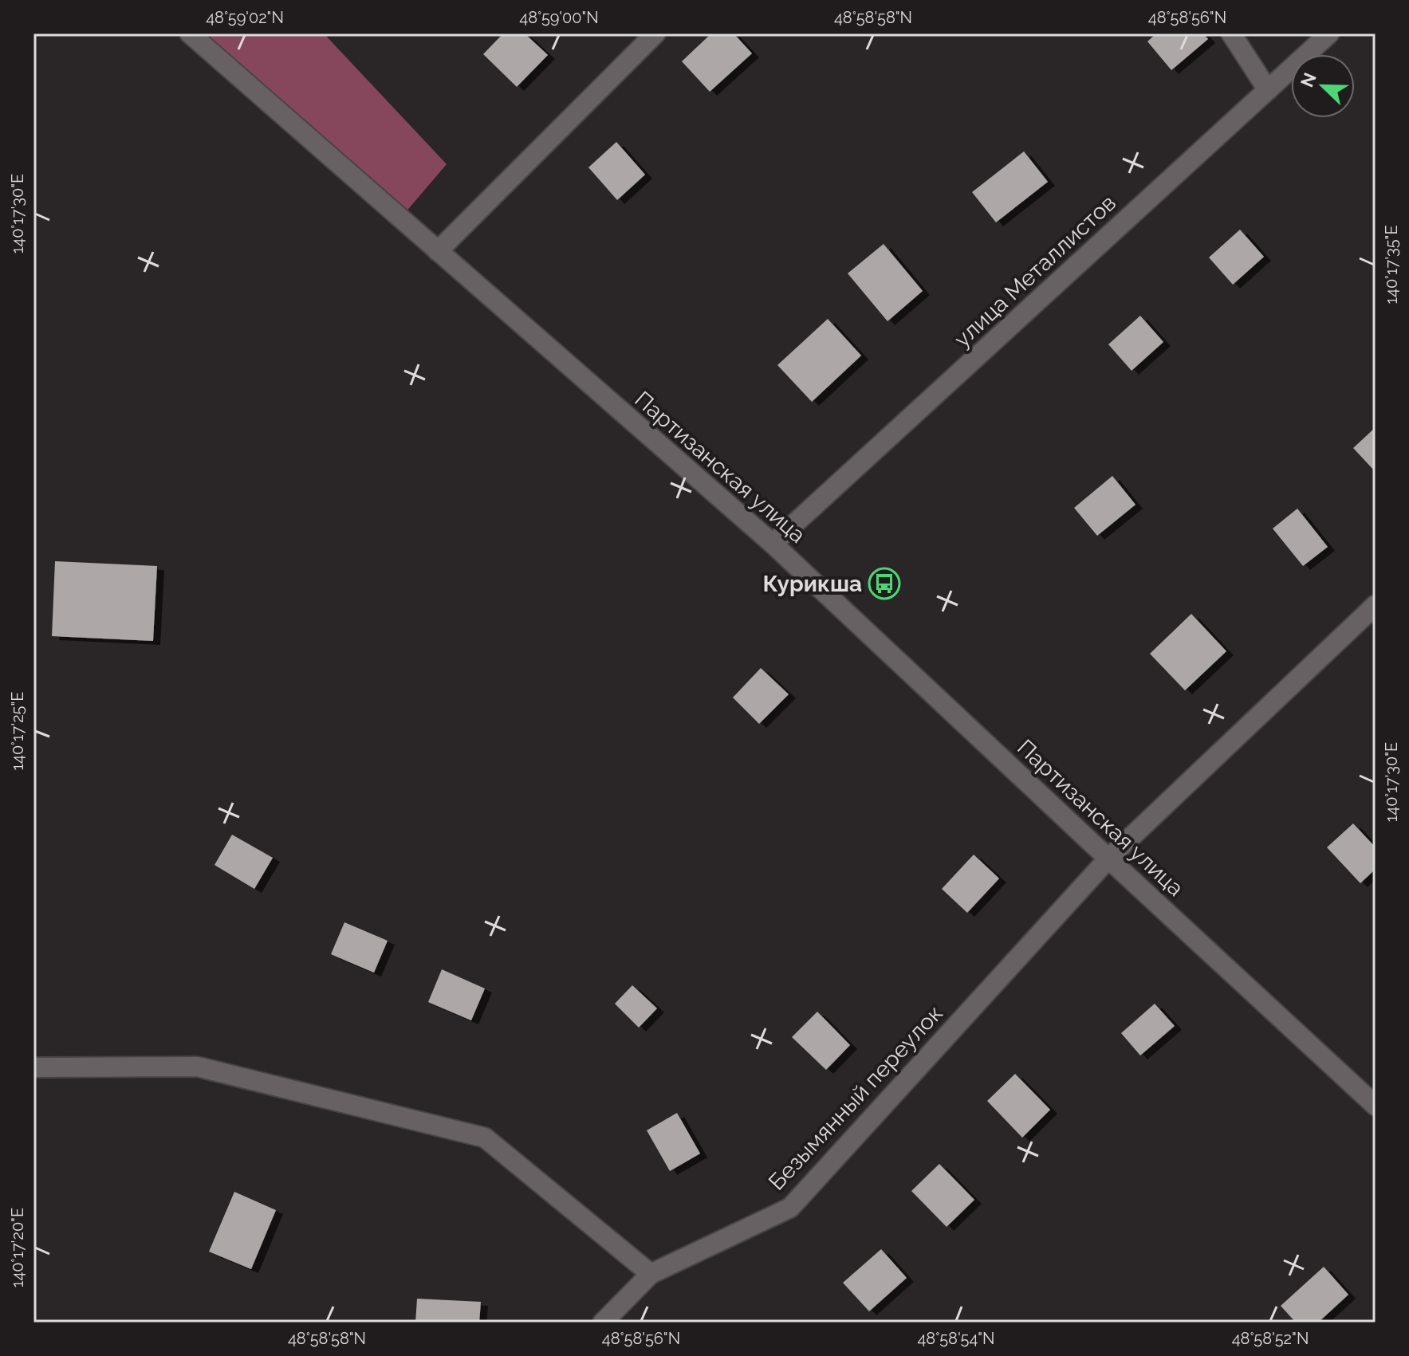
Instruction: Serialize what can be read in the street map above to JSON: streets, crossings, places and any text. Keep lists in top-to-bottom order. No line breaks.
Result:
{"streets":{"street":["улица Металлистов","Партизанская улица","Безымянный переулок"]},"crossings":[["улица Металлистов","Партизанская улица"],["Партизанская улица","Безымянный переулок"]],"places":{"bus stop":["Курикша"]},"north":"top left","coordinates":["48°59'02\"N","48°59'00\"N","48°58'58\"N","48°58'56\"N","140°17'30\"E","140°17'35\"E","140°17'25\"E","140°17'20\"E","48°58'54\"N","48°58'52\"N"]}
